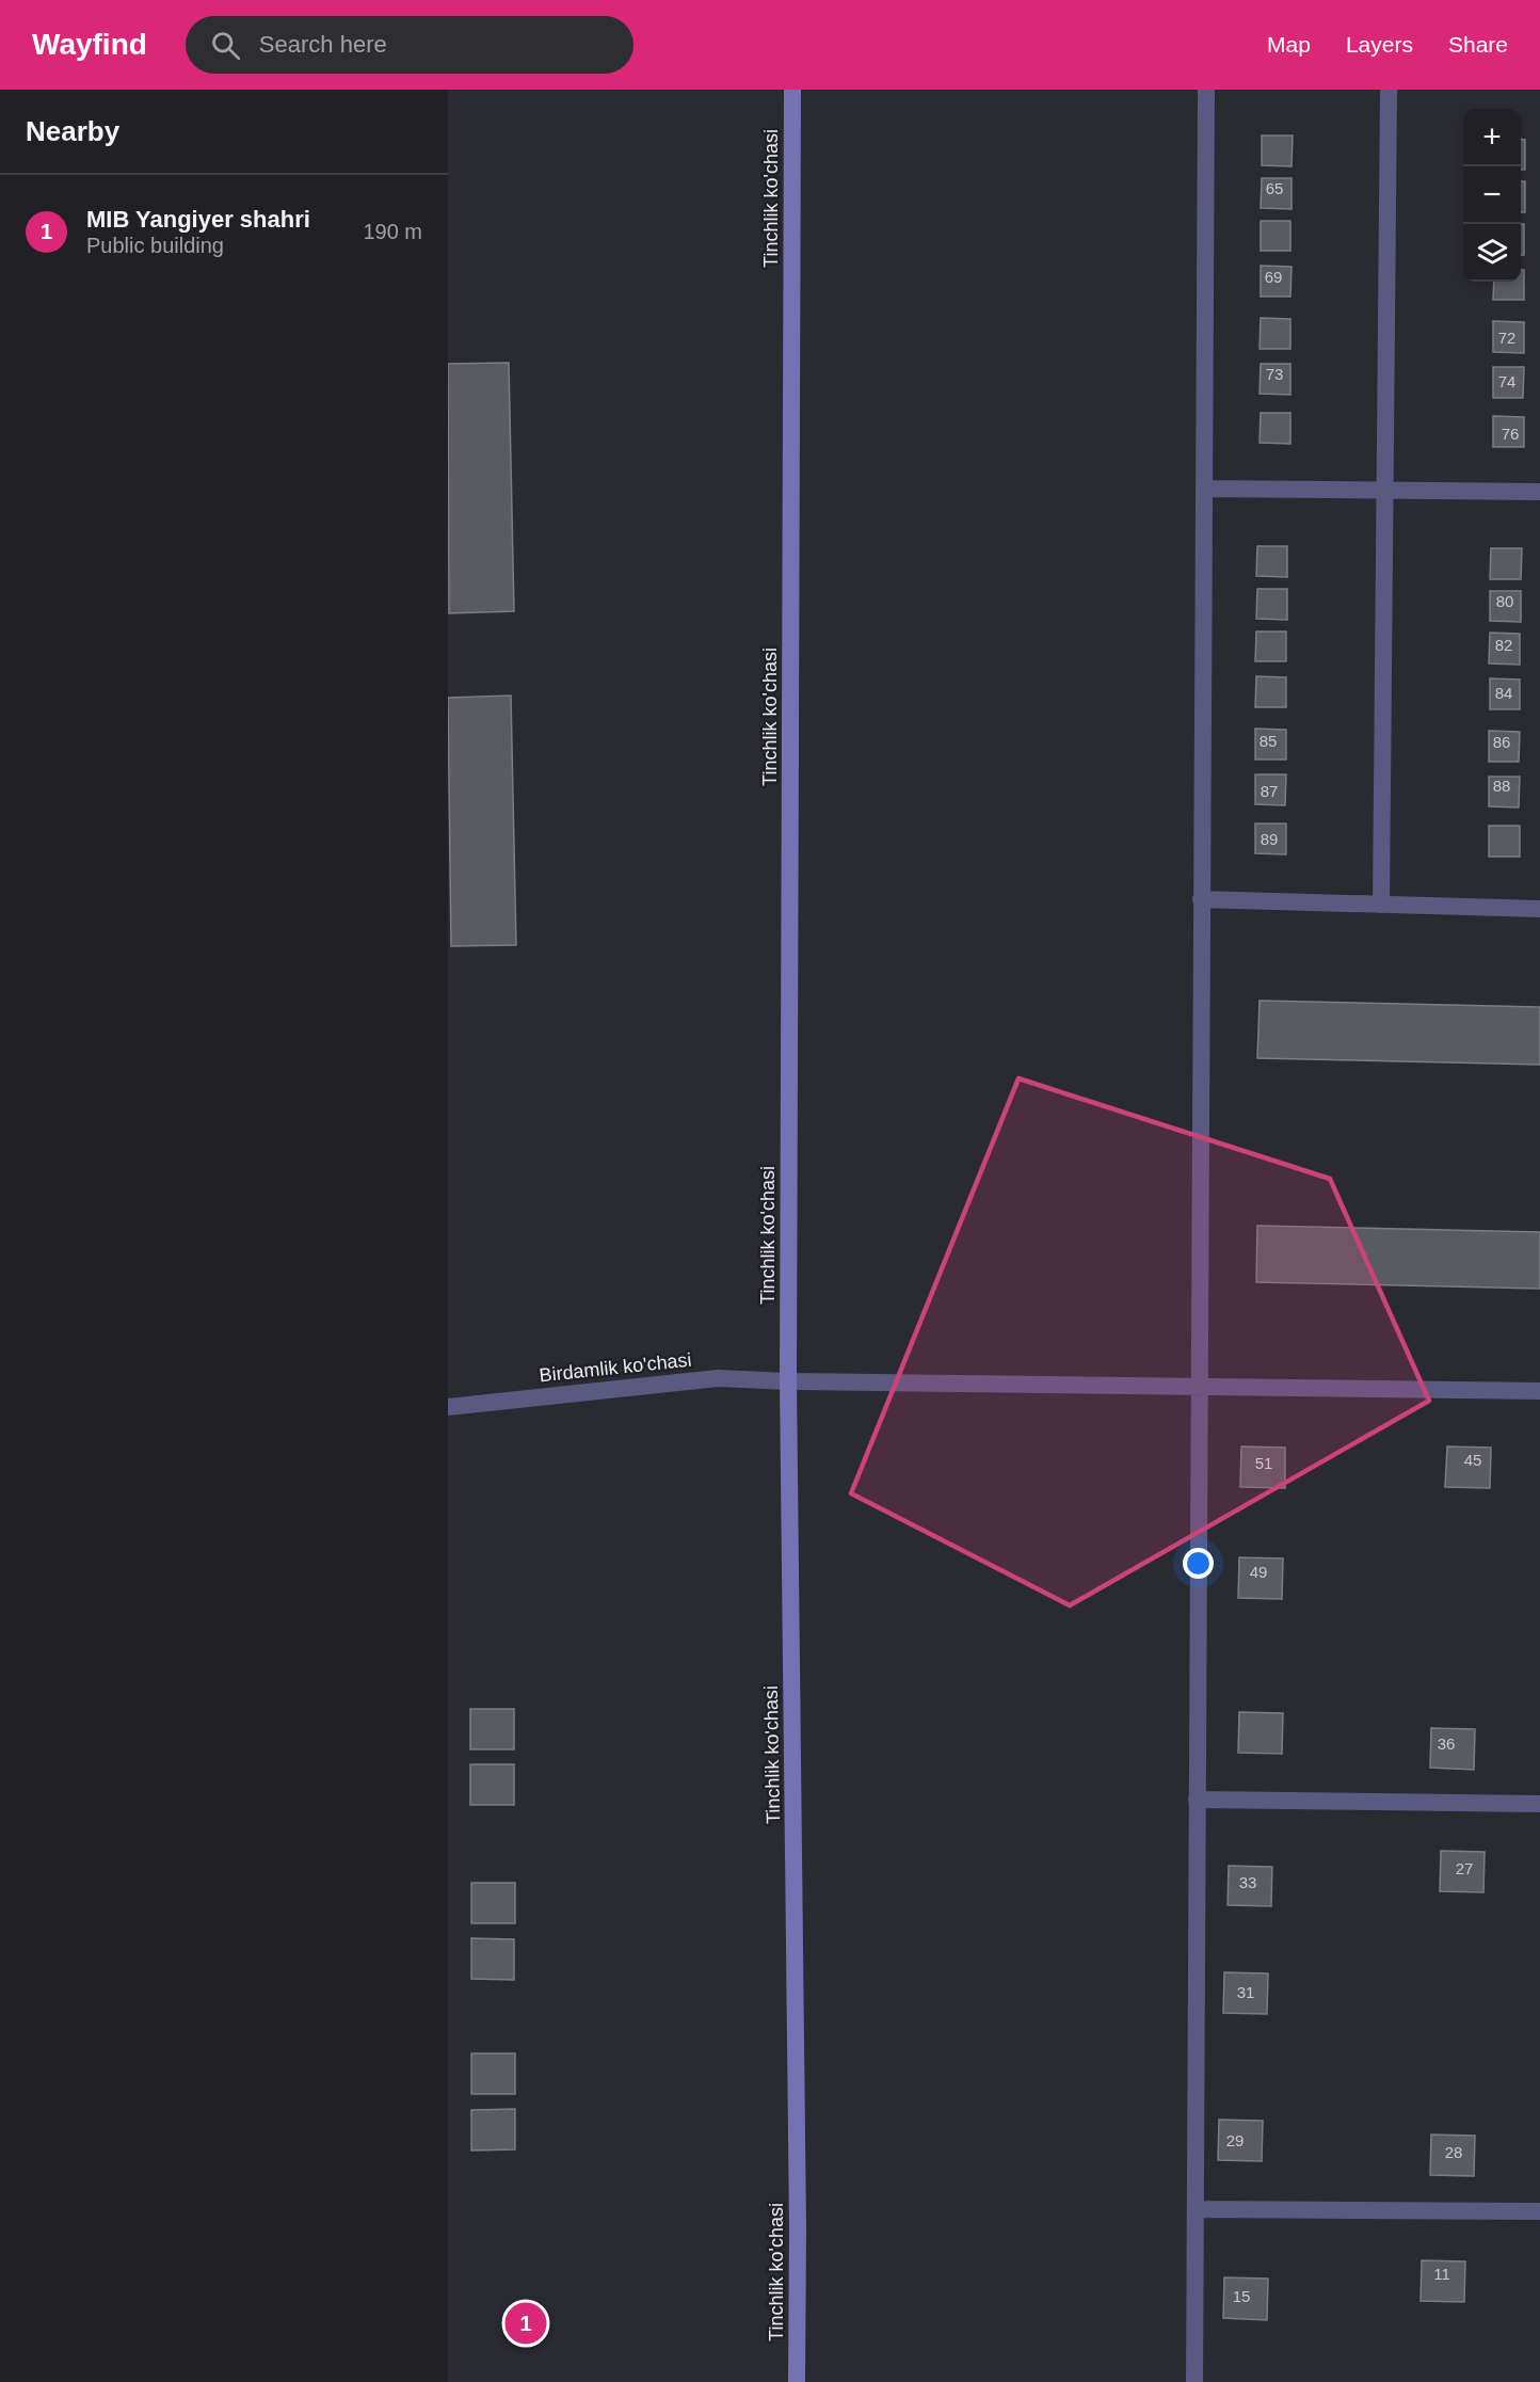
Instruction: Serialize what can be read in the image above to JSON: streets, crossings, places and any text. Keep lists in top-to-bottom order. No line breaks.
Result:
{"streets":{"main road":["Tinchlik ko'chasi"],"street":["Birdamlik ko'chasi"]},"crossings":[["Tinchlik ko'chasi","Birdamlik ko'chasi"]],"house_numbers":["65","69","72","73","74","76","80","82","84","85","86","88","87","89","45","51","49","36","27","33","31","29","28","11","15"],"page":{"header":"Wayfind","search":"Search here","nav":["Map","Layers","Share"],"heading":"Nearby","map_buttons":["+","−"],"list":[{"mark":"1","name":"MIB Yangiyer shahri","note":"Public building","value":"190 m"}],"pins":"1"}}
